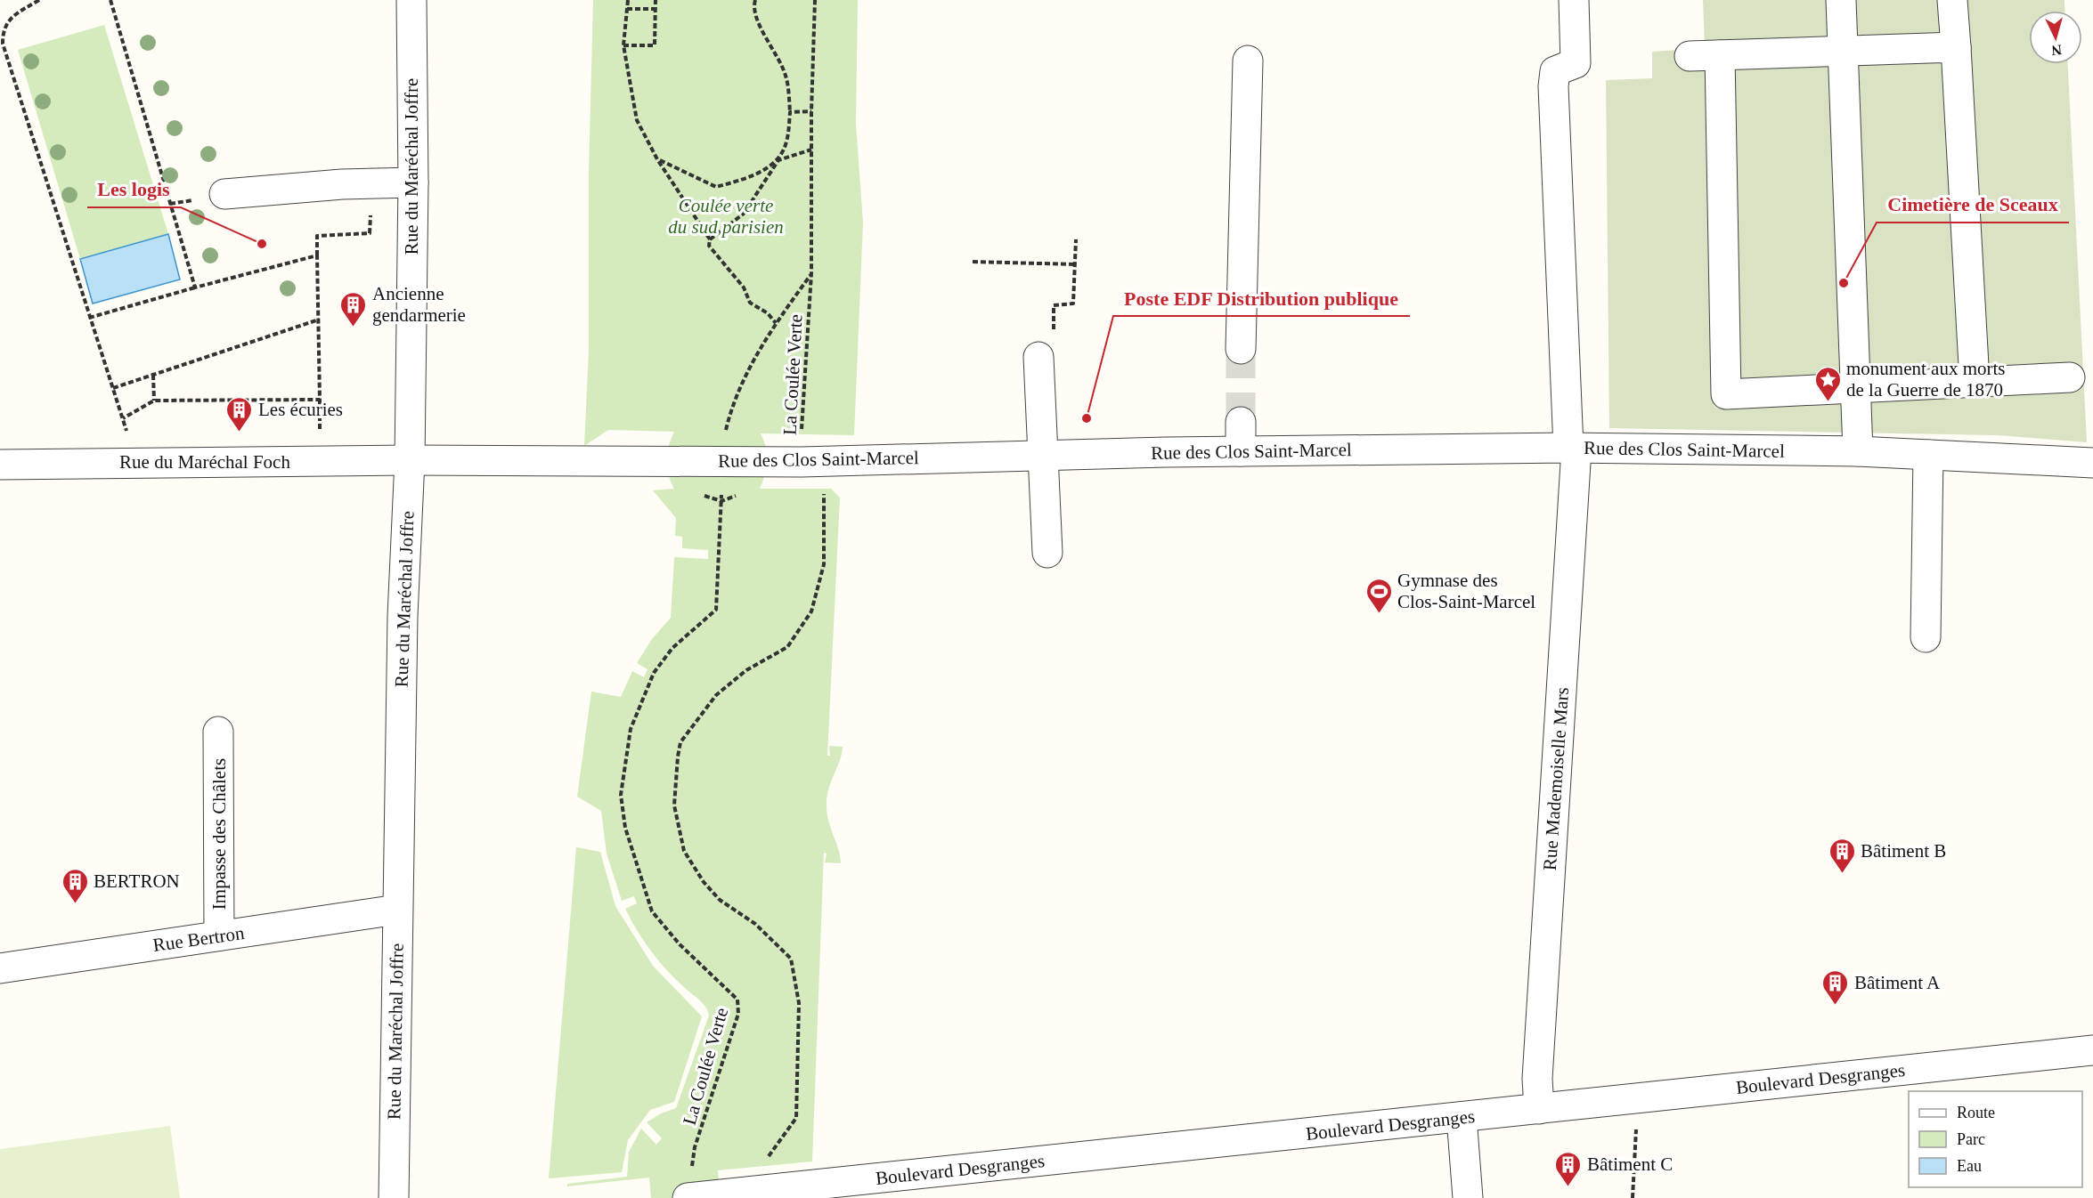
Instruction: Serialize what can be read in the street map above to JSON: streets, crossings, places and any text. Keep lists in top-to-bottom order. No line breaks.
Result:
{"streets":{"street":["Rue du Maréchal Joffre","Rue des Clos Saint-Marcel","Rue du Maréchal Foch","Rue Mademoiselle Mars","Impasse des Châlets","Rue Bertron","Boulevard Desgranges"],"path":["La Coulée Verte"]},"crossings":[["Rue du Maréchal Joffre","Rue des Clos Saint-Marcel"],["Rue du Maréchal Joffre","Rue du Maréchal Foch"],["Rue du Maréchal Joffre","Rue Bertron"],["La Coulée Verte","Rue des Clos Saint-Marcel"],["La Coulée Verte","Boulevard Desgranges"],["Rue des Clos Saint-Marcel","Rue du Maréchal Foch"],["Rue des Clos Saint-Marcel","Rue Mademoiselle Mars"],["Rue Mademoiselle Mars","Boulevard Desgranges"],["Impasse des Châlets","Rue Bertron"]],"parks":["Coulée verte du sud parisien"],"places":{"other":["Les logis","Cimetière de Sceaux","Poste EDF Distribution publique"],"building":["Ancienne gendarmerie","Les écuries","Bâtiment B","BERTRON","Bâtiment A","Bâtiment C"],"place":["monument aux morts de la Guerre de 1870"],"sports":["Gymnase des Clos-Saint-Marcel"]},"legend":["Route","Parc","Eau"],"north":"bottom"}
